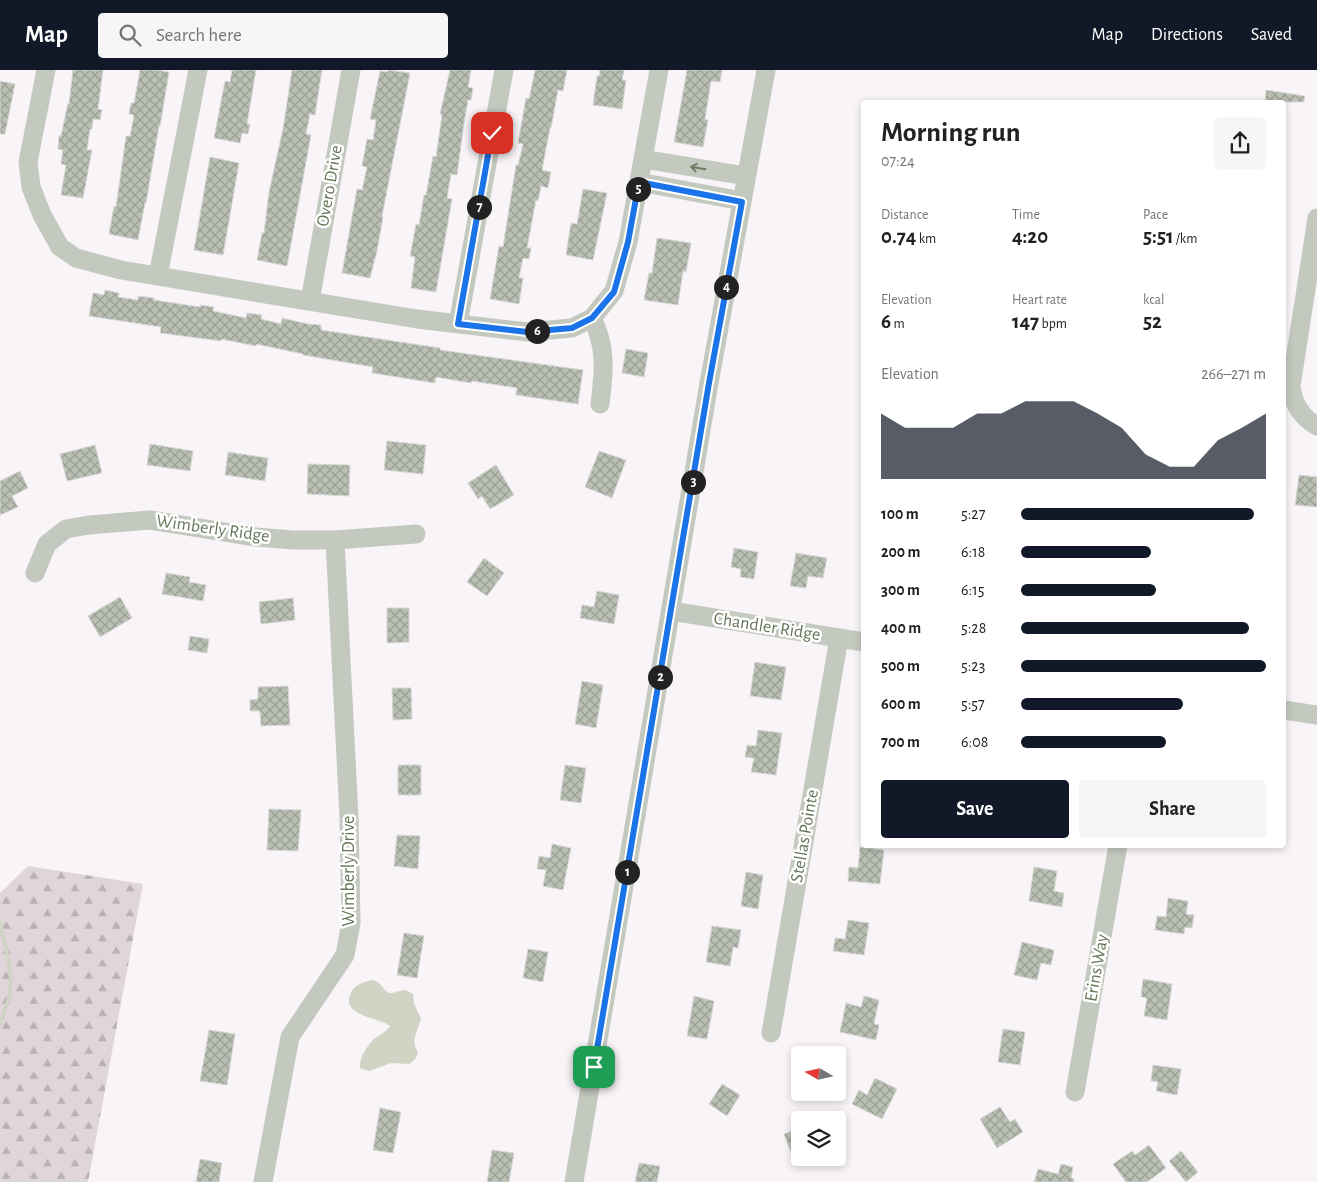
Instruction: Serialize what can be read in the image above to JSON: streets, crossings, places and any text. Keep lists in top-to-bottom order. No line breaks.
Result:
{"streets":{"street":["Overo Drive","Wimberly Ridge","Chandler Ridge","Stellas Pointe","Wimberly Drive","Erins Way"]},"crossings":[["Wimberly Ridge","Wimberly Drive"],["Chandler Ridge","Stellas Pointe"]],"north":"left","page":{"header":"Map","search":"Search here","nav":["Map","Directions","Saved"],"heading":["Morning run","07:24"],"pins":["5","7","4","6","3","2","1"],"stats":[["Distance","0.74 km"],["Time","4:20"],["Pace","5:51 /km"],["Elevation","6 m"],["Heart rate","147 bpm"],["kcal","52"]],"chart":["Elevation","266–271 m"],"list":[{"name":"100 m","note":"5:27"},{"name":"200 m","note":"6:18"},{"name":"300 m","note":"6:15"},{"name":"400 m","note":"5:28"},{"name":"500 m","note":"5:23"},{"name":"600 m","note":"5:57"},{"name":"700 m","note":"6:08"}],"buttons":["Save","Share"]}}
